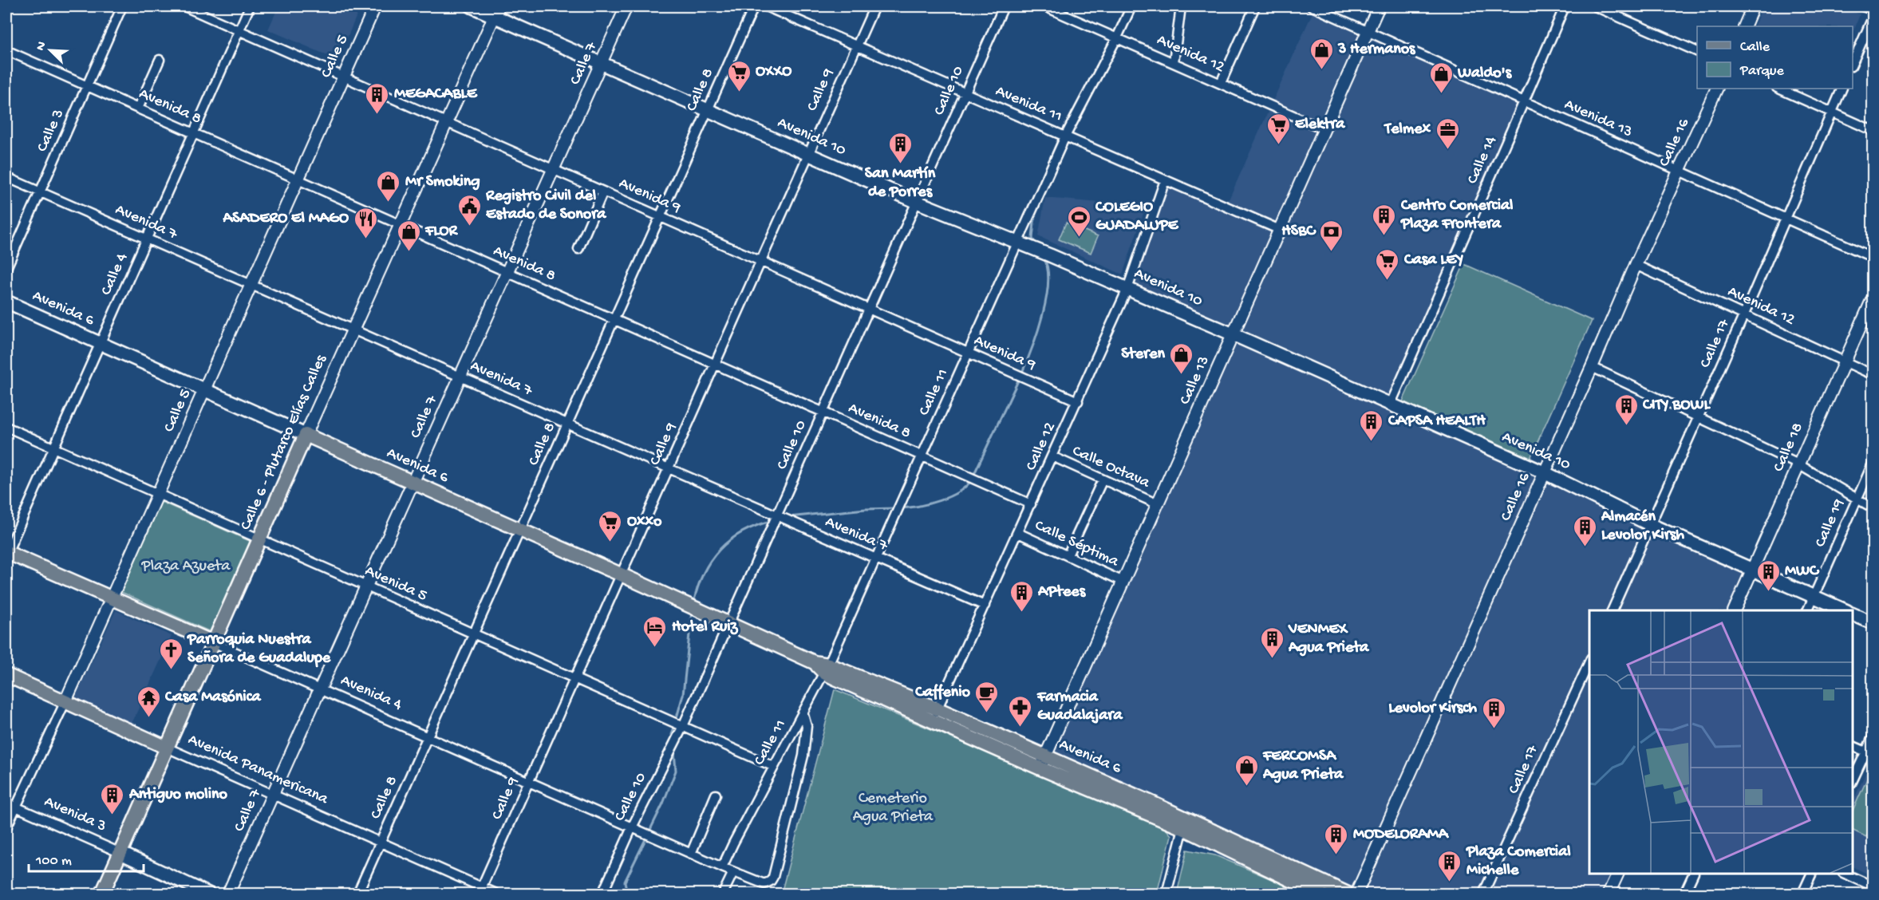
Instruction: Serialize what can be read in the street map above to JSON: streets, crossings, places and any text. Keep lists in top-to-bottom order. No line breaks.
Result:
{"streets":{"main road":["Avenida 10","Avenida 6","Calle 6 - Plutarco Elías Calles","Avenida 4","Avenida Panamericana","Avenida 3"],"street":["Avenida 12","Calle 5","Calle 7","Calle 8","Calle 9","Calle 10","Avenida 11","Avenida 8","Avenida 13","Calle 3","Calle 16","Calle 14","Avenida 9","Avenida 7","Calle 4","Calle 17","Calle 13","Calle 11","Calle 12","Calle 18","Calle Octava","Calle 19","Calle Séptima","Avenida 5"]},"crossings":[["Avenida 12","Calle 16"],["Avenida 12","Calle 17"],["Avenida 12","Calle 13"],["Avenida 12","Calle 11"],["Avenida 12","Calle 18"],["Calle 5","Avenida 8"],["Calle 5","Avenida 9"],["Calle 5","Avenida 7"],["Calle 5","Avenida 6"],["Calle 5","Avenida 5"],["Calle 5","Avenida 4"],["Calle 5","Avenida Panamericana"],["Calle 5","Avenida 3"],["Calle 7","Avenida 8"],["Calle 7","Avenida 10"],["Calle 7","Avenida 9"],["Calle 7","Avenida 7"],["Calle 7","Avenida 6"],["Calle 7","Avenida 5"],["Calle 7","Avenida 4"],["Calle 7","Avenida Panamericana"],["Calle 8","Avenida 8"],["Calle 8","Avenida 10"],["Calle 8","Avenida 9"],["Calle 8","Avenida 7"],["Calle 8","Avenida 6"],["Calle 8","Avenida 5"],["Calle 8","Avenida 4"],["Calle 8","Avenida Panamericana"],["Calle 9","Avenida 11"],["Calle 9","Avenida 8"],["Calle 9","Avenida 10"],["Calle 9","Avenida 9"],["Calle 9","Avenida 7"],["Calle 9","Avenida 6"],["Calle 9","Avenida 5"],["Calle 9","Avenida 4"],["Calle 9","Avenida Panamericana"],["Calle 10","Avenida 11"],["Calle 10","Avenida 8"],["Calle 10","Avenida 10"],["Calle 10","Avenida 9"],["Calle 10","Avenida 7"],["Calle 10","Avenida 6"],["Calle 10","Avenida 5"],["Calle 10","Avenida 4"],["Avenida 11","Calle 13"],["Avenida 11","Calle 11"],["Avenida 11","Calle 12"],["Avenida 8","Calle 3"],["Avenida 8","Calle 4"],["Avenida 8","Calle 11"],["Avenida 8","Calle 6 - Plutarco Elías Calles"],["Avenida 8","Calle 12"],["Avenida 13","Calle 16"],["Avenida 13","Calle 14"],["Avenida 13","Calle 17"],["Avenida 13","Calle 13"],["Calle 3","Avenida 7"],["Avenida 10","Calle 16"],["Avenida 10","Calle 14"],["Avenida 10","Calle 17"],["Avenida 10","Calle 13"],["Avenida 10","Calle 11"],["Avenida 10","Calle 6 - Plutarco Elías Calles"],["Avenida 10","Calle 12"],["Avenida 10","Calle 18"],["Avenida 10","Calle 19"],["Avenida 9","Calle 4"],["Avenida 9","Calle 11"],["Avenida 9","Calle 6 - Plutarco Elías Calles"],["Avenida 9","Calle 12"],["Avenida 7","Calle 4"],["Avenida 7","Calle 11"],["Avenida 7","Calle 6 - Plutarco Elías Calles"],["Avenida 7","Calle 12"],["Calle 4","Avenida 6"],["Calle 4","Avenida 5"],["Calle 4","Avenida 4"],["Avenida 6","Calle 13"],["Avenida 6","Calle 11"],["Avenida 6","Calle 6 - Plutarco Elías Calles"],["Avenida 6","Calle 12"],["Calle 13","Calle Octava"],["Calle 13","Calle Séptima"],["Calle 11","Avenida 5"],["Calle 11","Avenida 4"],["Calle 6 - Plutarco Elías Calles","Avenida 5"],["Calle 6 - Plutarco Elías Calles","Avenida 4"],["Calle 6 - Plutarco Elías Calles","Avenida Panamericana"],["Calle 6 - Plutarco Elías Calles","Avenida 3"],["Calle 12","Calle Octava"],["Calle 12","Calle Séptima"]],"parks":["Plaza Azueta","Cemeterio Agua Prieta"],"places":{"shop":["3 Hermanos","Waldo's","Mr Smoking","FLOR","Steren","FERCOMSA Agua Prieta"],"supermarket":["OXXO","Elektra","Casa LEY","Oxxo"],"building":["MEGACABLE","San Martín de Porres","Centro Comercial Plaza Frontera","CITY BOWL","CAPSA HEALTH","Almacén Levolor Kirsh","MWC","APtees","VENMEX Agua Prieta","Levolor Kirsch","Antiguo molino","MODELORAMA","Plaza Comercial Michelle"],"office":["Telmex"],"public building":["Registro Civil del Estado de Sonora"],"sports":["COLEGIO GUADALUPE"],"restaurant":["ASADERO El MAGO"],"bank":["HSBC"],"hotel":["Hotel Ruiz"],"church":["Parroquia Nuestra Señora de Guadalupe"],"cafe":["Caffenio"],"temple":["Casa Masónica"],"pharmacy":["Farmacia Guadalajara"]},"legend":["Calle","Parque"],"scale_bar":"100 m","north":"top left"}
